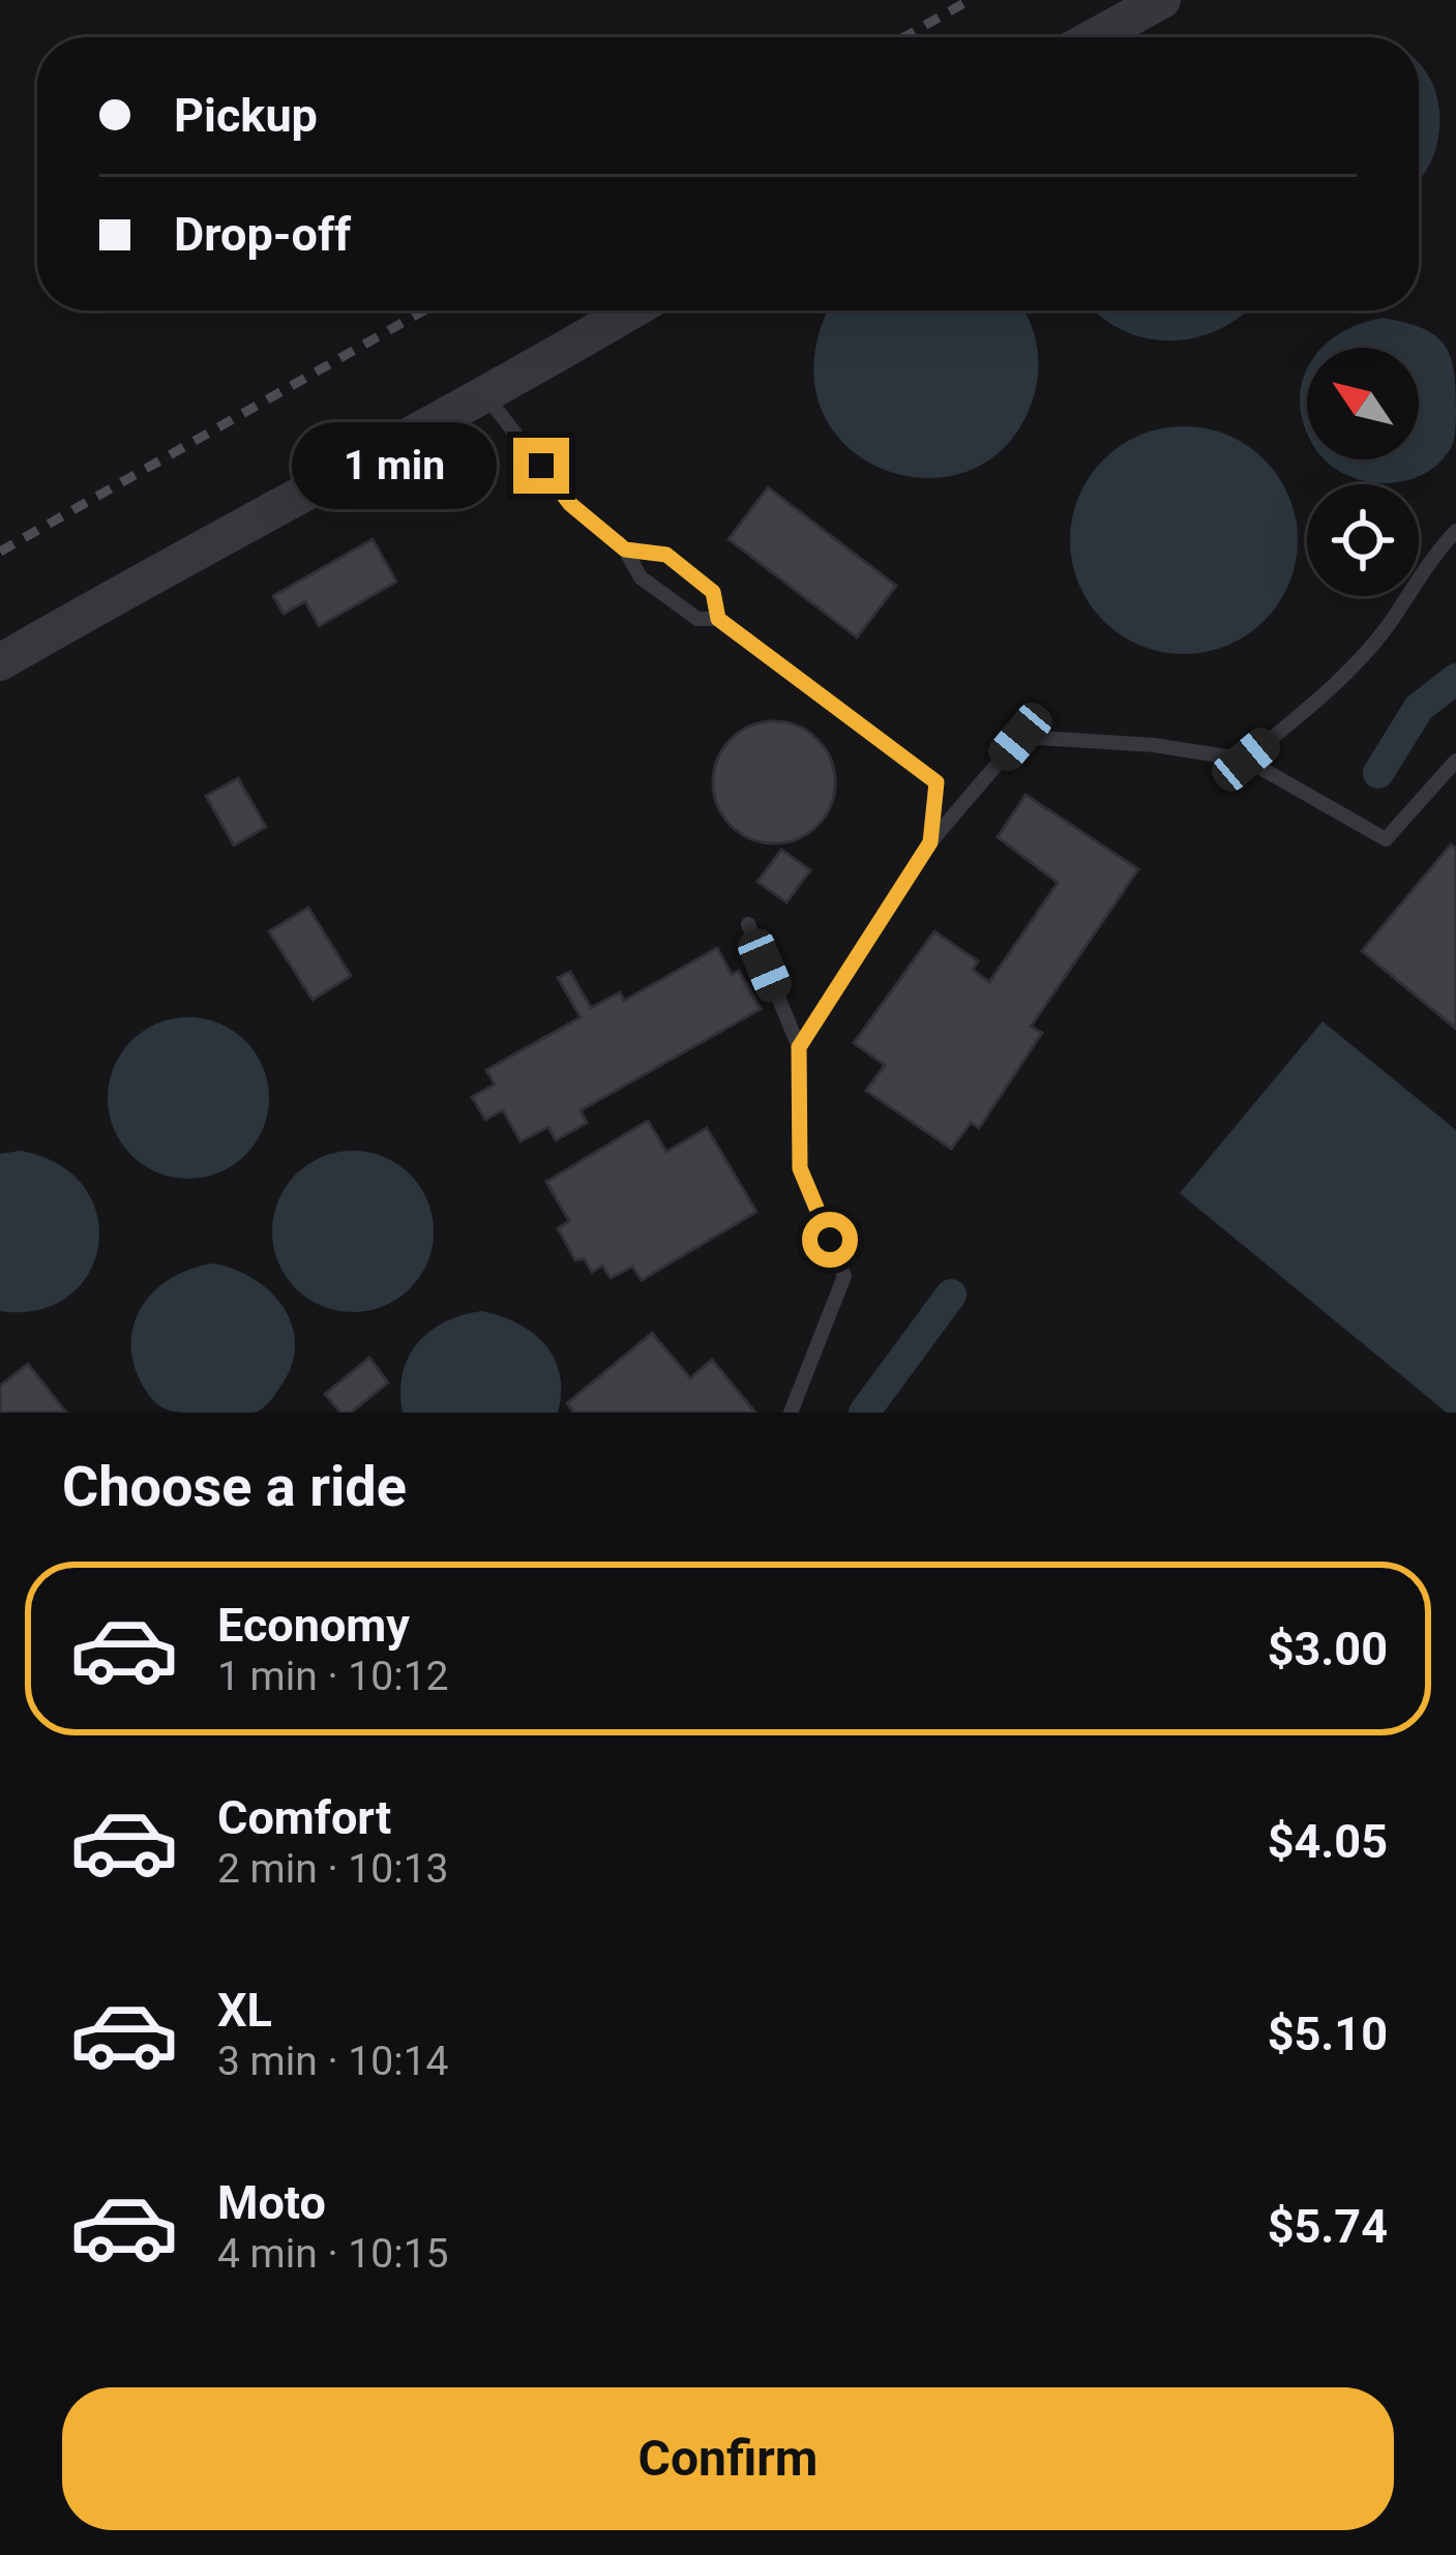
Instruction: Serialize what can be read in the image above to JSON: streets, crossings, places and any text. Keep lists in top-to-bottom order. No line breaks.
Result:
{"north":"top left","page":{"banner":["Pickup","Drop-off"],"bubble":"1 min","heading":"Choose a ride","list":[{"name":"Economy","note":"1 min · 10:12","value":"$3.00"},{"name":"Comfort","note":"2 min · 10:13","value":"$4.05"},{"name":"XL","note":"3 min · 10:14","value":"$5.10"},{"name":"Moto","note":"4 min · 10:15","value":"$5.74"}],"buttons":"Confirm"}}
